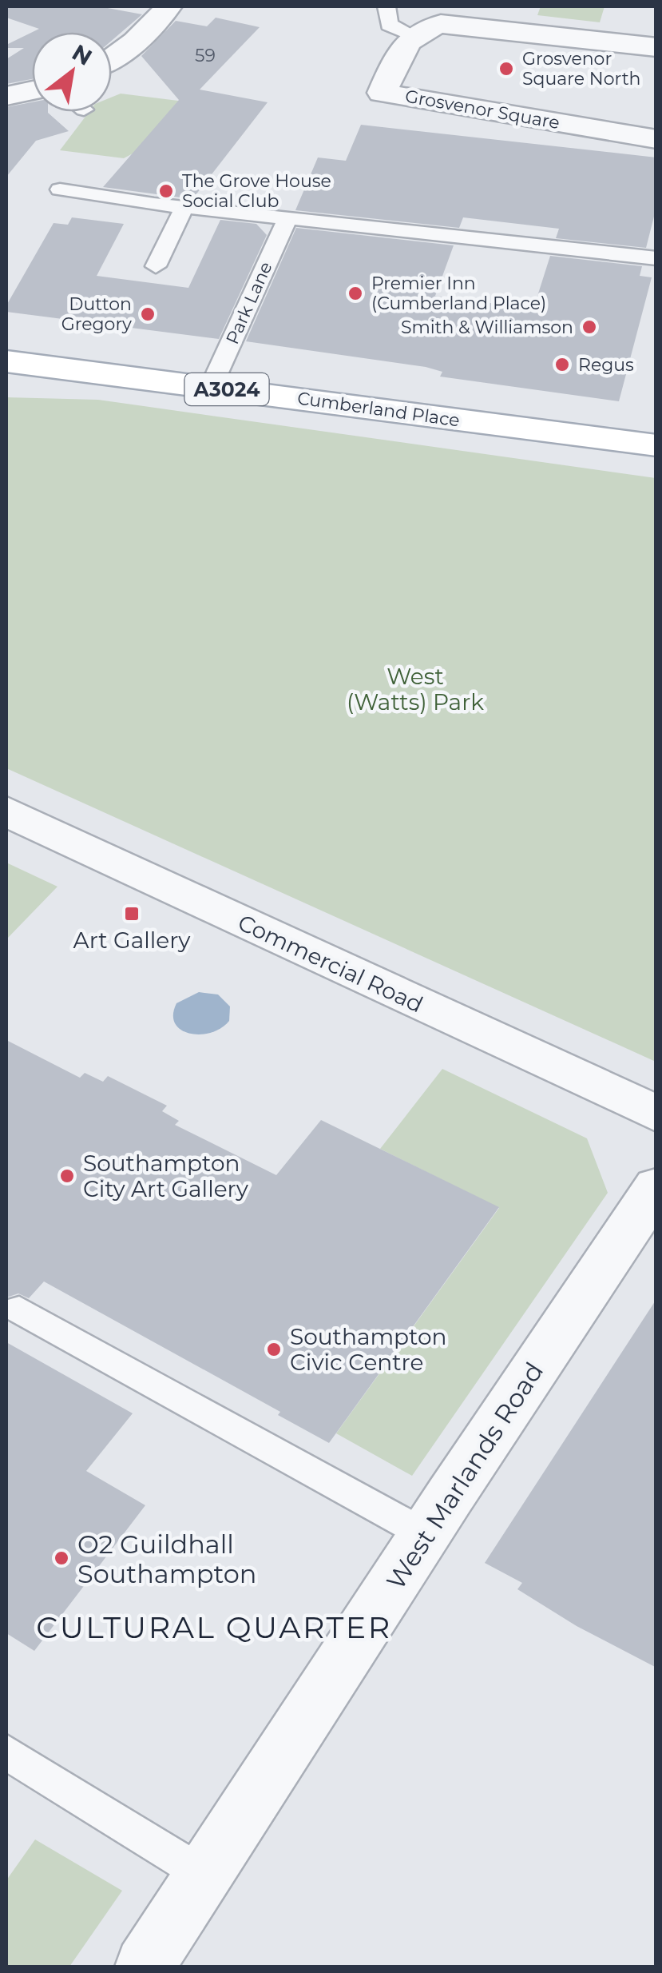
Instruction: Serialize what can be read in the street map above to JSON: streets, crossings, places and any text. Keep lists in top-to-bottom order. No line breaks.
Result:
{"streets":{"main road":["A3024","Cumberland Place"],"street":["Grosvenor Square","Commercial Road","West Marlands Road"],"lane":["Park Lane"]},"crossings":[["Park Lane","Cumberland Place"]],"districts":["CULTURAL QUARTER"],"parks":["West (Watts) Park"],"places":{"other":["Grosvenor Square North","The Grove House Social Club","Premier Inn (Cumberland Place)","Dutton Gregory","Smith & Williamson","Regus","Southampton City Art Gallery","Southampton Civic Centre","O2 Guildhall Southampton"],"transit":["Art Gallery"]},"house_numbers":["59"],"north":"top right"}
